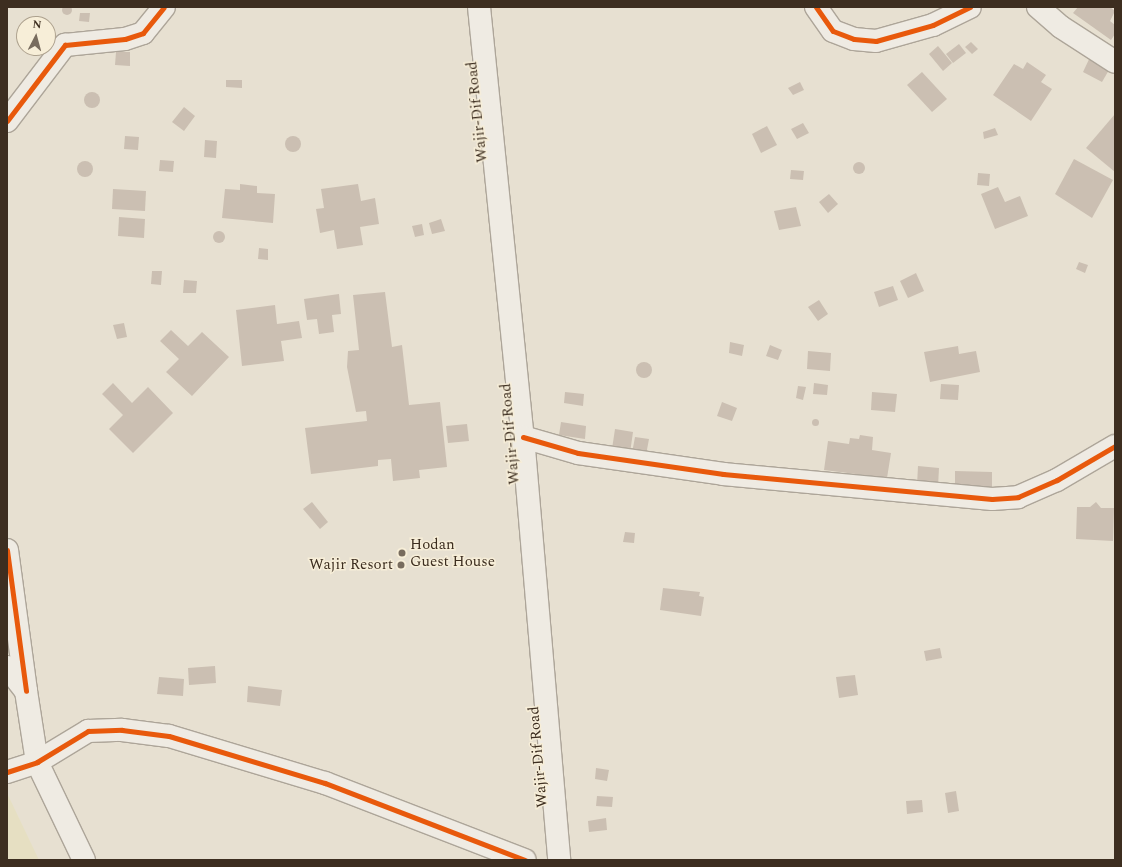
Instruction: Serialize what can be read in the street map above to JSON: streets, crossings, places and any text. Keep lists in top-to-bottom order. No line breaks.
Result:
{"streets":{"street":["Wajir-Dif Road"]},"places":["Hodan Guest House","Wajir Resort"],"north":"top"}
